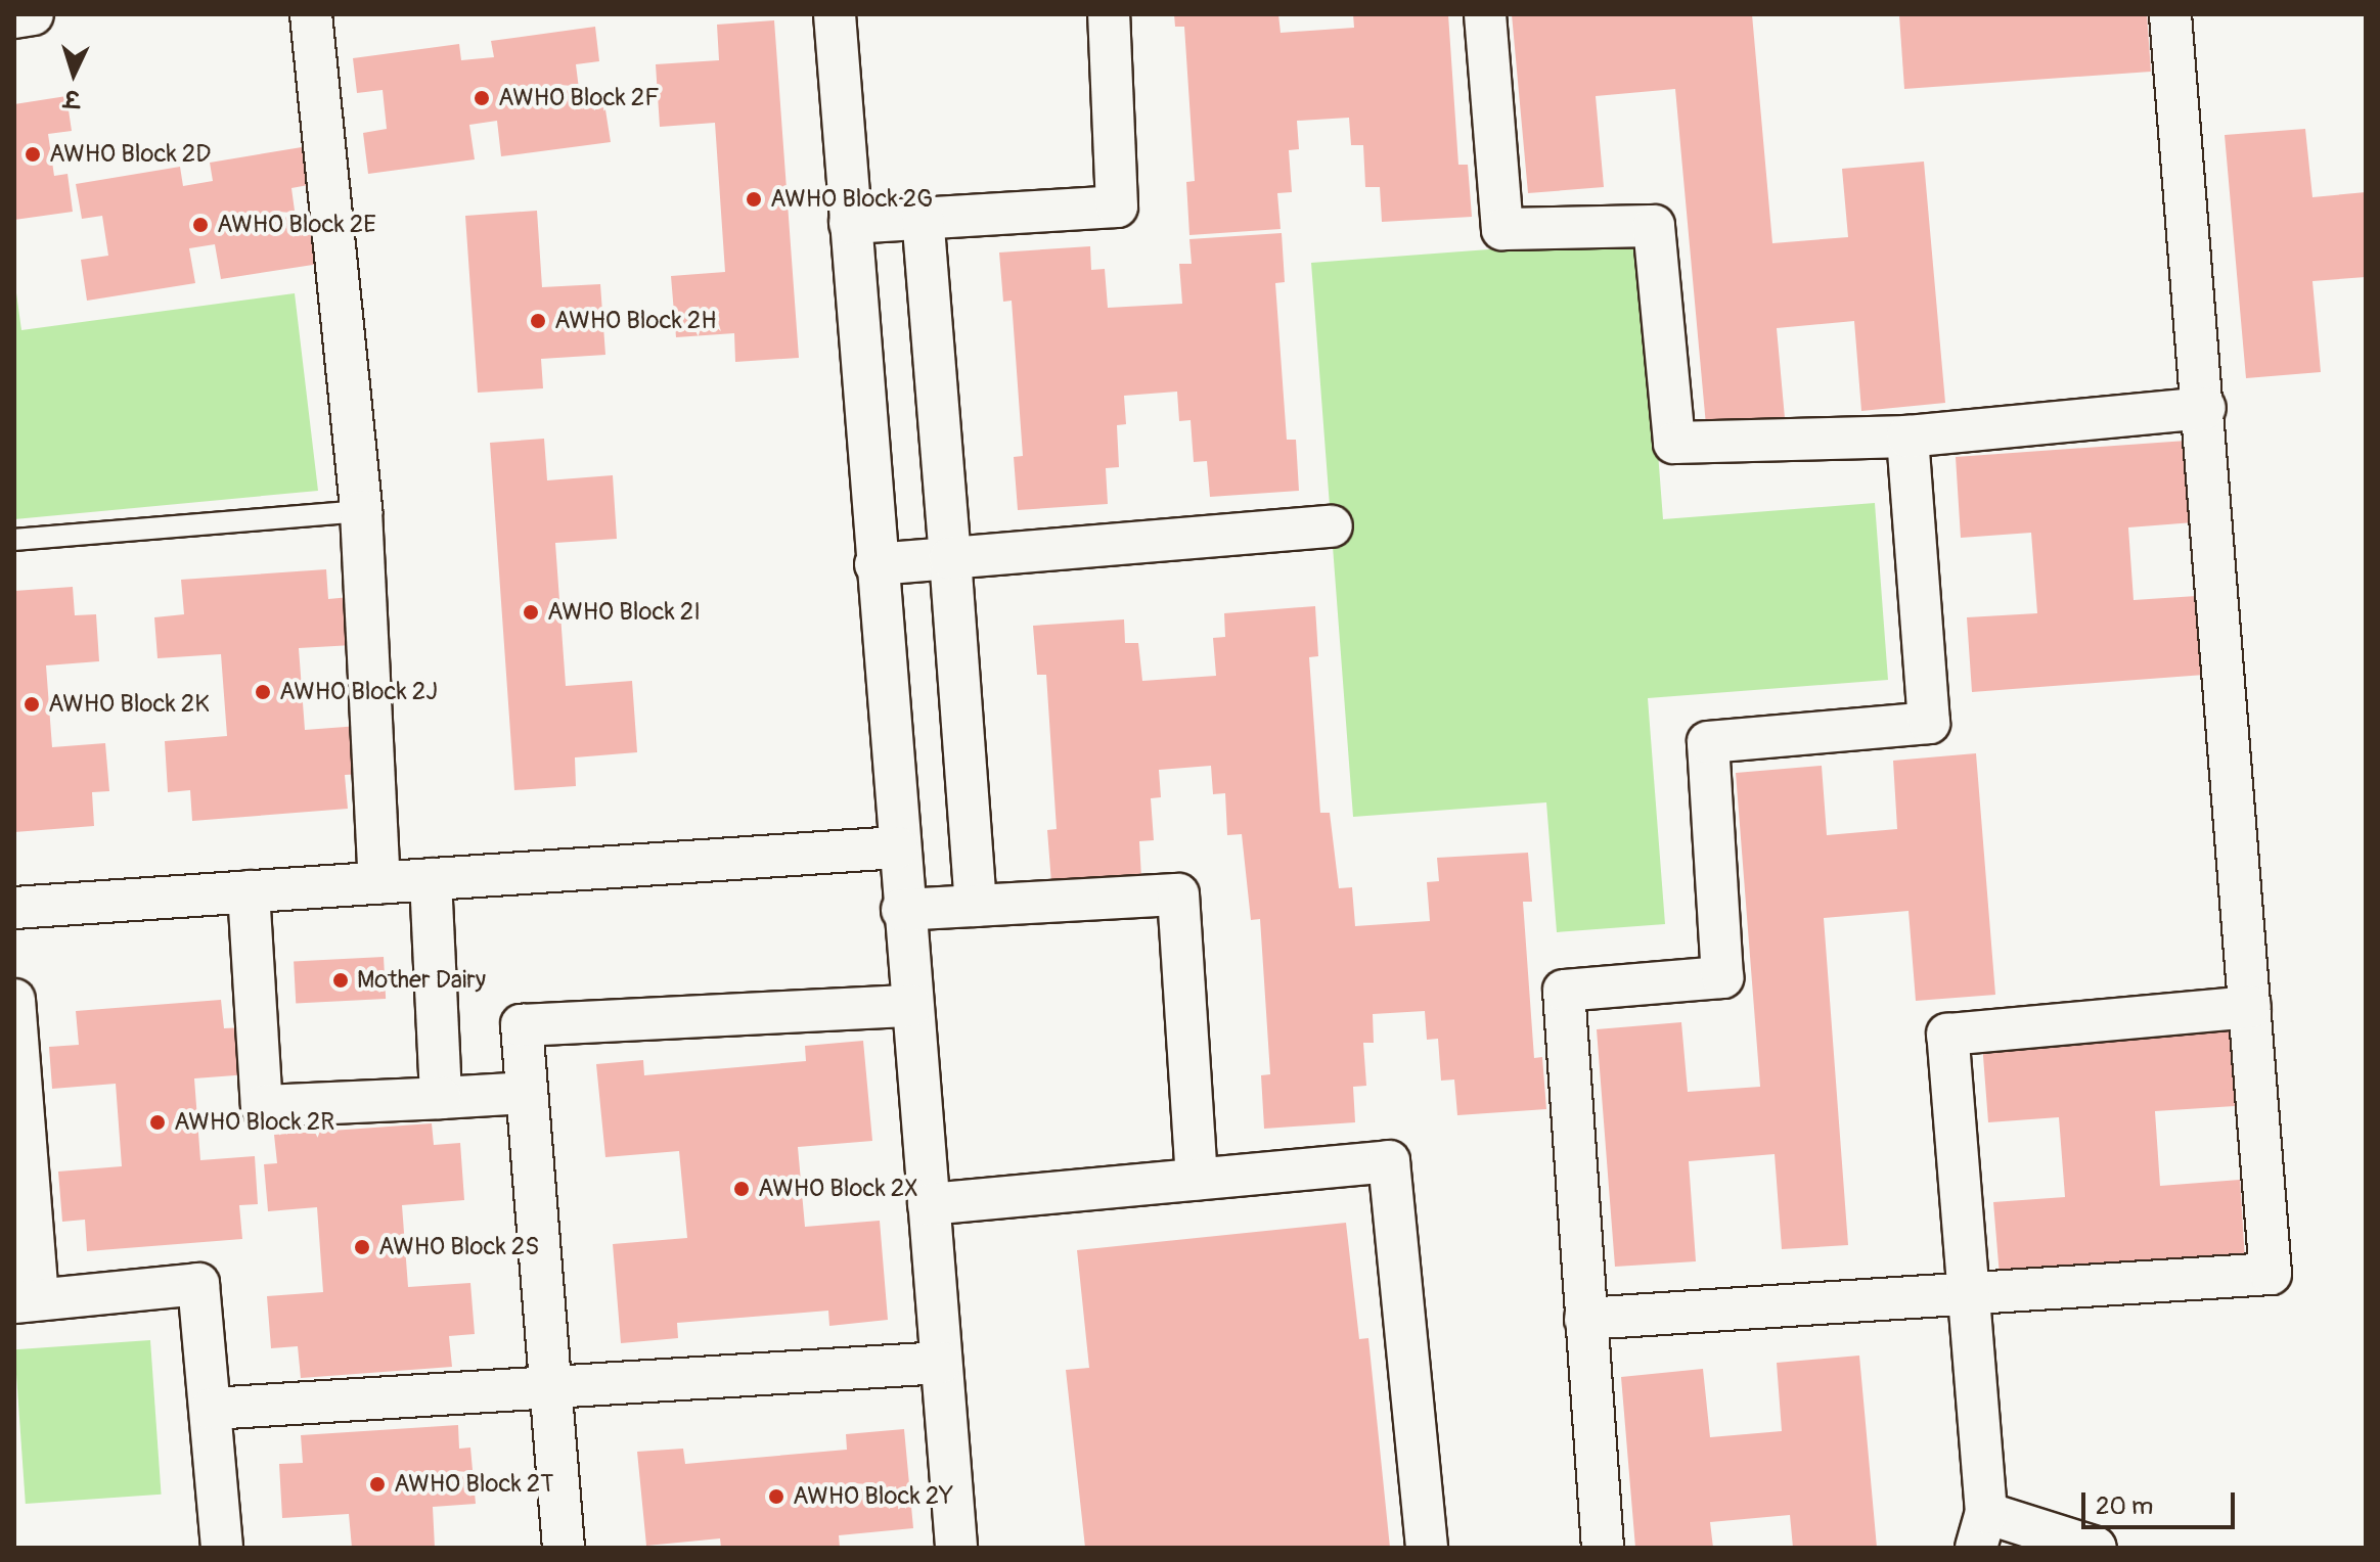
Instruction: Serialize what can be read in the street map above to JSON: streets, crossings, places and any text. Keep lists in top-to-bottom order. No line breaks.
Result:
{"places":["AWHO Block 2F","AWHO Block 2D","AWHO Block 2G","AWHO Block 2E","AWHO Block 2H","AWHO Block 2I","AWHO Block 2J","AWHO Block 2K","Mother Dairy","AWHO Block 2R","AWHO Block 2X","AWHO Block 2S","AWHO Block 2T","AWHO Block 2Y"],"scale_bar":"20 m","north":"bottom"}
